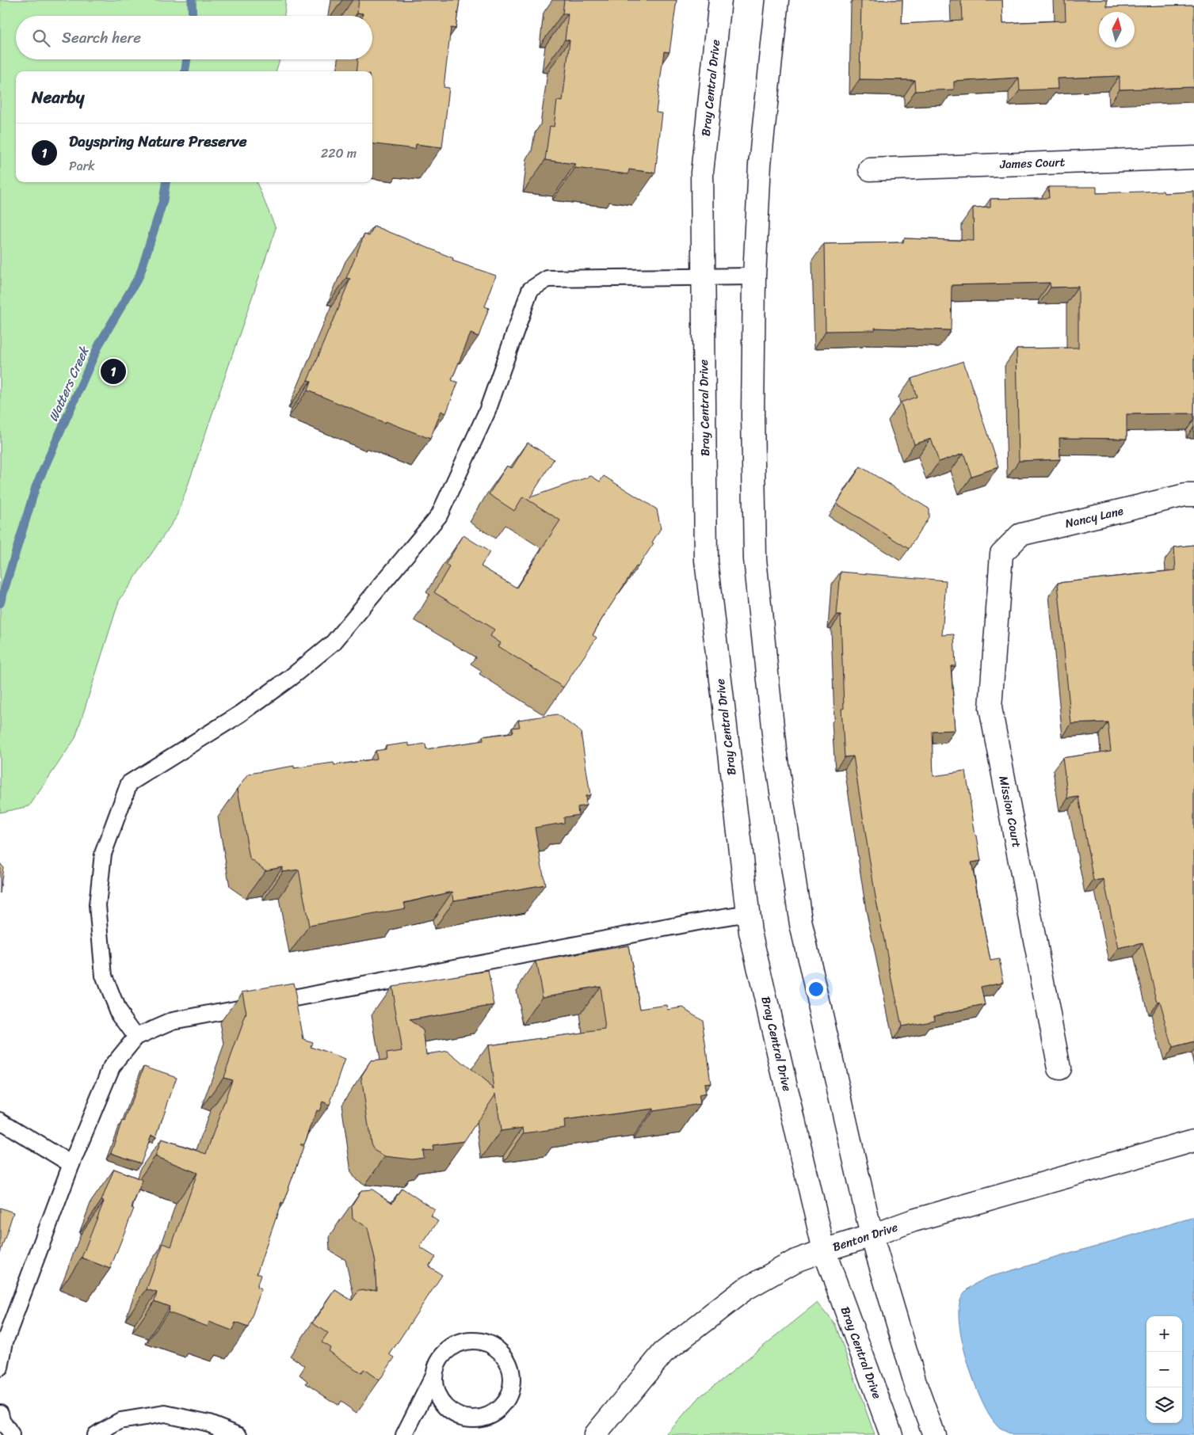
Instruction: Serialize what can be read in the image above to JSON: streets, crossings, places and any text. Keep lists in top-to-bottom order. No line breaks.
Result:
{"streets":{"street":["Bray Central Drive","James Court","Nancy Lane","Mission Court","Benton Drive"]},"crossings":[["Bray Central Drive","Benton Drive"],["Nancy Lane","Mission Court"]],"water":["Watters Creek"],"north":"top","page":{"search":"Search here","heading":"Nearby","list":[{"mark":"1","name":"Dayspring Nature Preserve","note":"Park","value":"220 m"}],"pins":"1","map_buttons":["+","−"]}}
